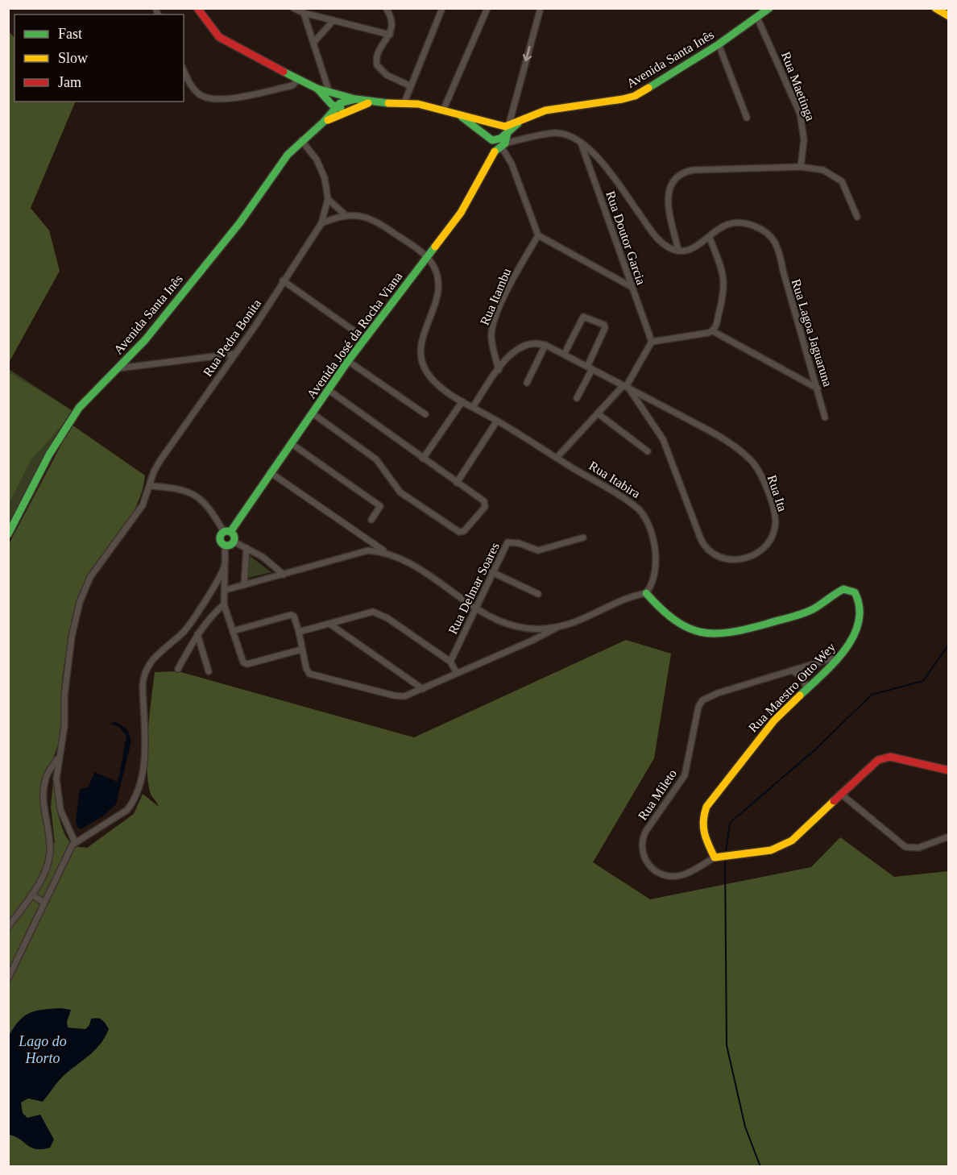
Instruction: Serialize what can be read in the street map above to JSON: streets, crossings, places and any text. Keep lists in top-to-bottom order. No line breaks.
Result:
{"streets":{"main road":["Avenida Santa Inês","Avenida José da Rocha Viana","Rua Maestro Otto Wey"],"street":["Rua Maetinga","Rua Doutor Garcia","Rua Itambu","Rua Lagoa Jaguaruna","Rua Pedra Bonita","Rua Itabira","Rua Ita","Rua Delmar Soares","Rua Mileto"]},"crossings":[["Avenida Santa Inês","Rua Maetinga"],["Avenida Santa Inês","Avenida José da Rocha Viana"],["Avenida José da Rocha Viana","Rua Itabira"],["Rua Itabira","Rua Maestro Otto Wey"],["Rua Maestro Otto Wey","Rua Mileto"]],"water":["Lago do Horto"],"legend":["Fast","Slow","Jam"]}
